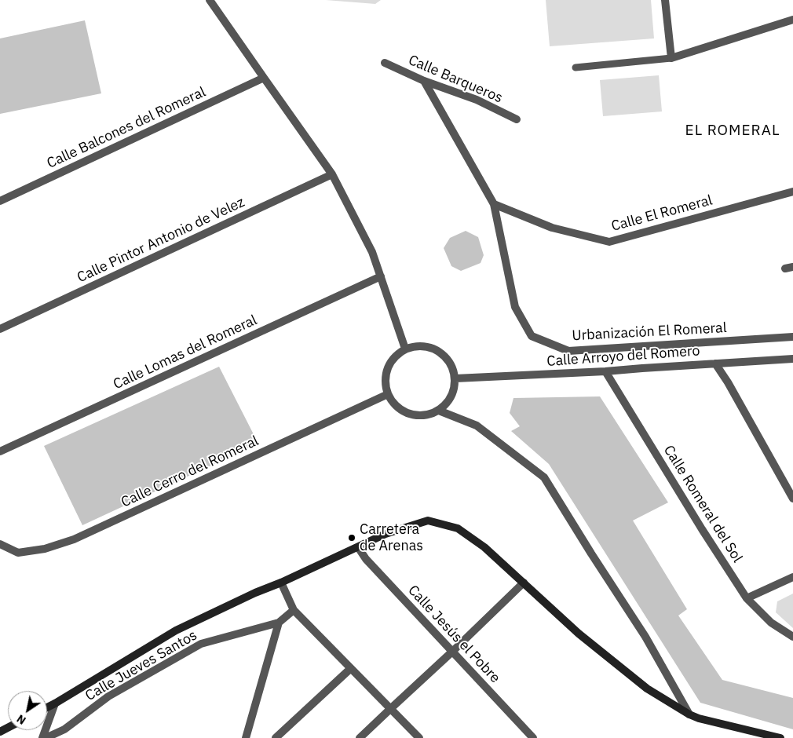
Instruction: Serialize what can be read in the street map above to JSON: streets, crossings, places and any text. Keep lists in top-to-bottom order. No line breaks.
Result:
{"streets":{"street":["Calle Barqueros","Calle Balcones del Romeral","Calle El Romeral","Calle Pintor Antonio de Velez","Urbanización El Romeral","Calle Lomas del Romeral","Calle Arroyo del Romero","Calle Cerro del Romeral","Calle Romeral del Sol","Calle Jesús el Pobre","Calle Jueves Santos"]},"crossings":[["Calle Barqueros","Urbanización El Romeral"],["Calle El Romeral","Urbanización El Romeral"],["Calle Arroyo del Romero","Calle Cerro del Romeral"],["Calle Arroyo del Romero","Calle Romeral del Sol"]],"districts":["EL ROMERAL"],"places":["Carretera de Arenas"],"north":"bottom left"}
